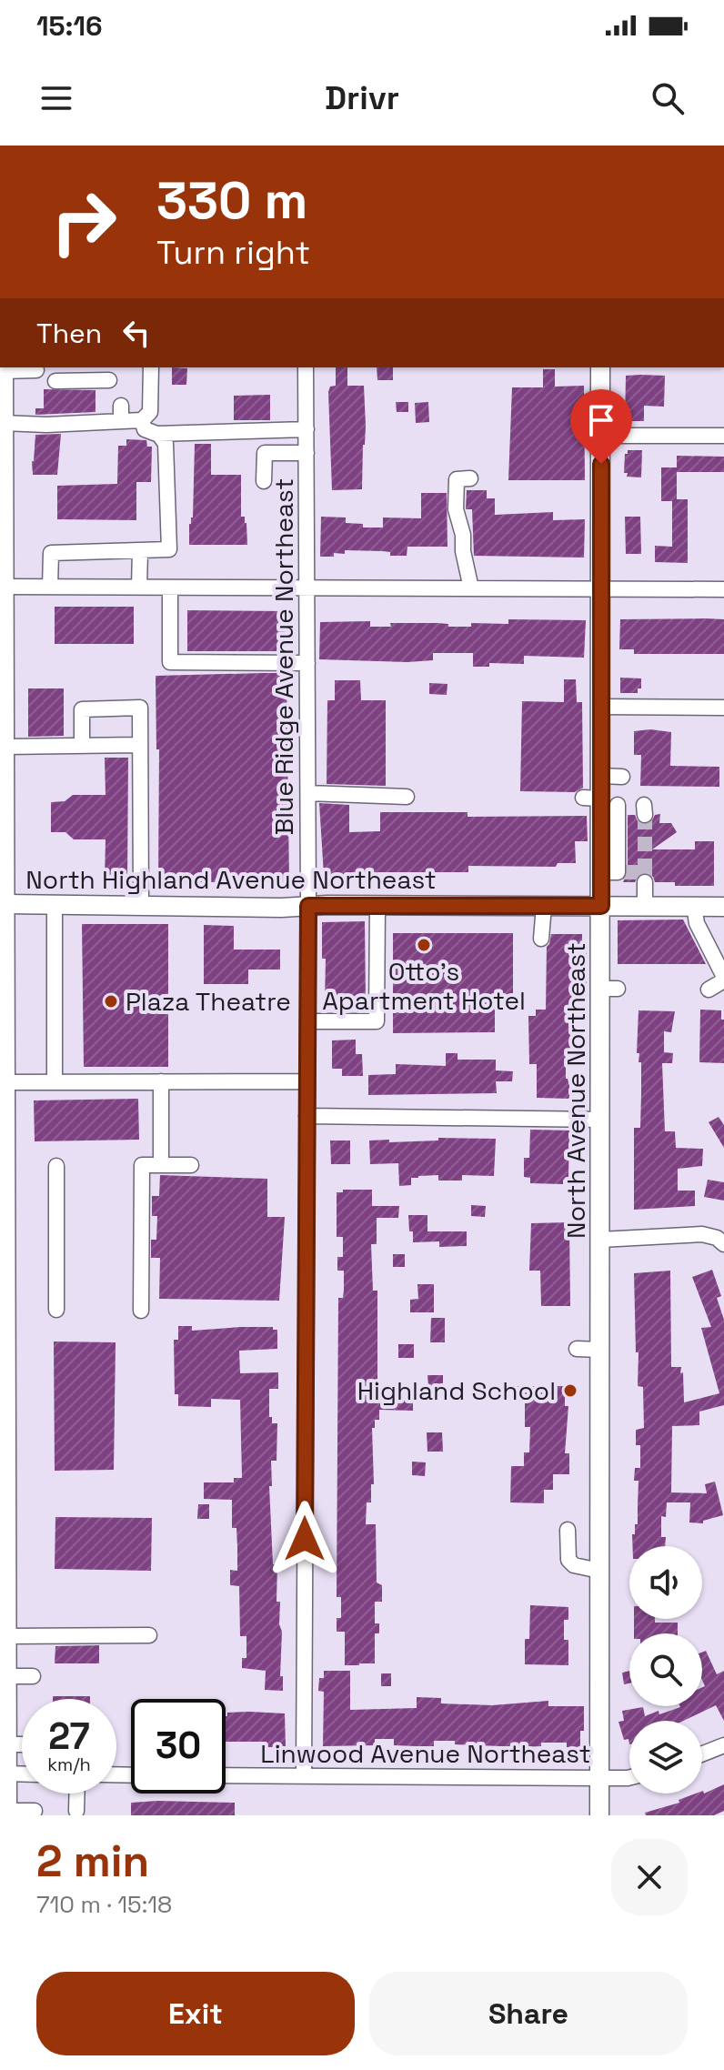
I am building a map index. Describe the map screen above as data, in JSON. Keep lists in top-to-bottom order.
{
  "streets": {
    "main road": ["North Highland Avenue Northeast", "North Avenue Northeast"],
    "street": ["Blue Ridge Avenue Northeast", "Linwood Avenue Northeast"]
  },
  "crossings": [
    ["Blue Ridge Avenue Northeast", "North Highland Avenue Northeast"],
    ["Blue Ridge Avenue Northeast", "Linwood Avenue Northeast"],
    ["North Highland Avenue Northeast", "North Avenue Northeast"],
    ["North Avenue Northeast", "Linwood Avenue Northeast"]
  ],
  "places": ["Otto's Apartment Hotel", "Plaza Theatre", "Highland School"],
  "page": {
    "status": "15:16",
    "header": "Drivr",
    "turn": ["330 m", "Turn right"],
    "then": "Then",
    "speed": "27 km/h",
    "limit": "30",
    "heading": ["2 min", "710 m · 15:18"],
    "buttons": ["Exit", "Share"]
  }
}
